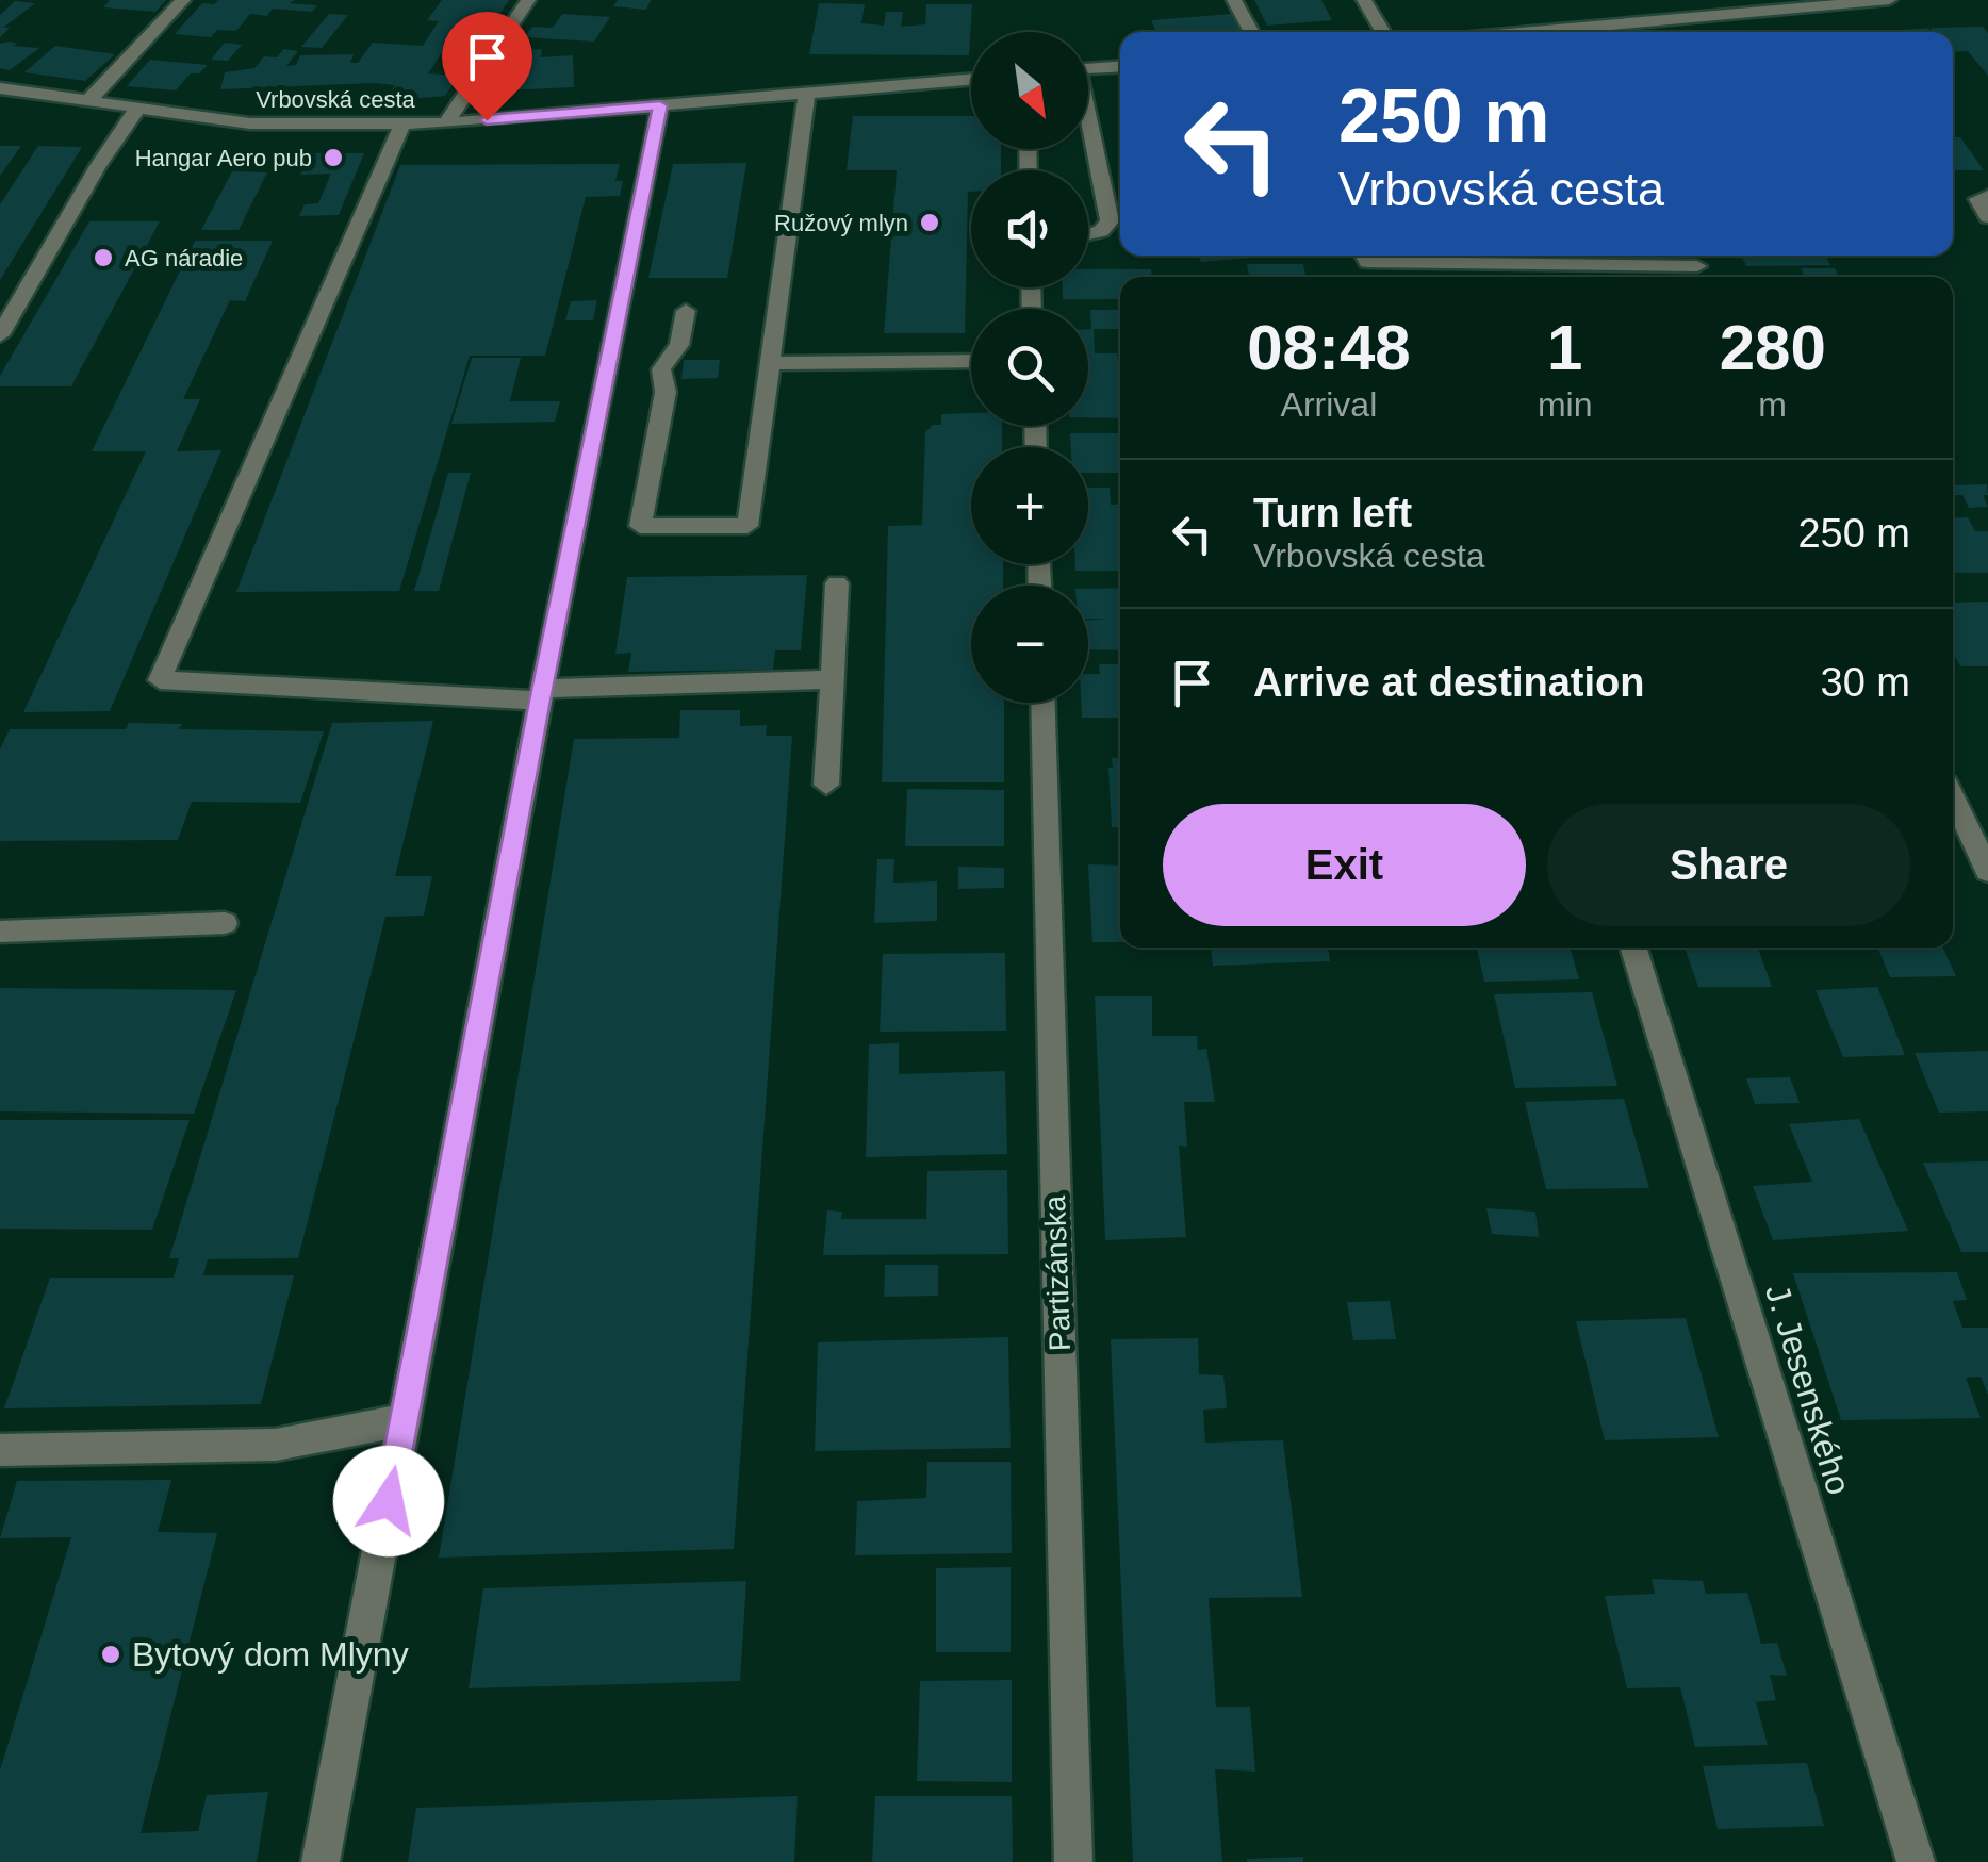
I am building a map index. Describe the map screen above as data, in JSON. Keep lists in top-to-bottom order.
{
  "streets": {
    "street": ["Vrbovská cesta", "Partizánska", "J. Jesenského"]
  },
  "places": [
    "Hangar Aero pub",
    "Ružový mlyn",
    "AG náradie",
    "Bytový dom Mlyny"
  ],
  "north": "bottom right",
  "page": {
    "map_buttons": ["+", "−"],
    "turn": ["250 m", "Vrbovská cesta"],
    "eta": [
      "08:48",
      "Arrival",
      "1",
      "min",
      "280",
      "m"
    ],
    "list": [
      {
        "name": "Turn left",
        "note": "Vrbovská cesta",
        "value": "250 m"
      },
      {
        "name": "Arrive at destination",
        "value": "30 m"
      }
    ],
    "buttons": ["Exit", "Share"]
  }
}
